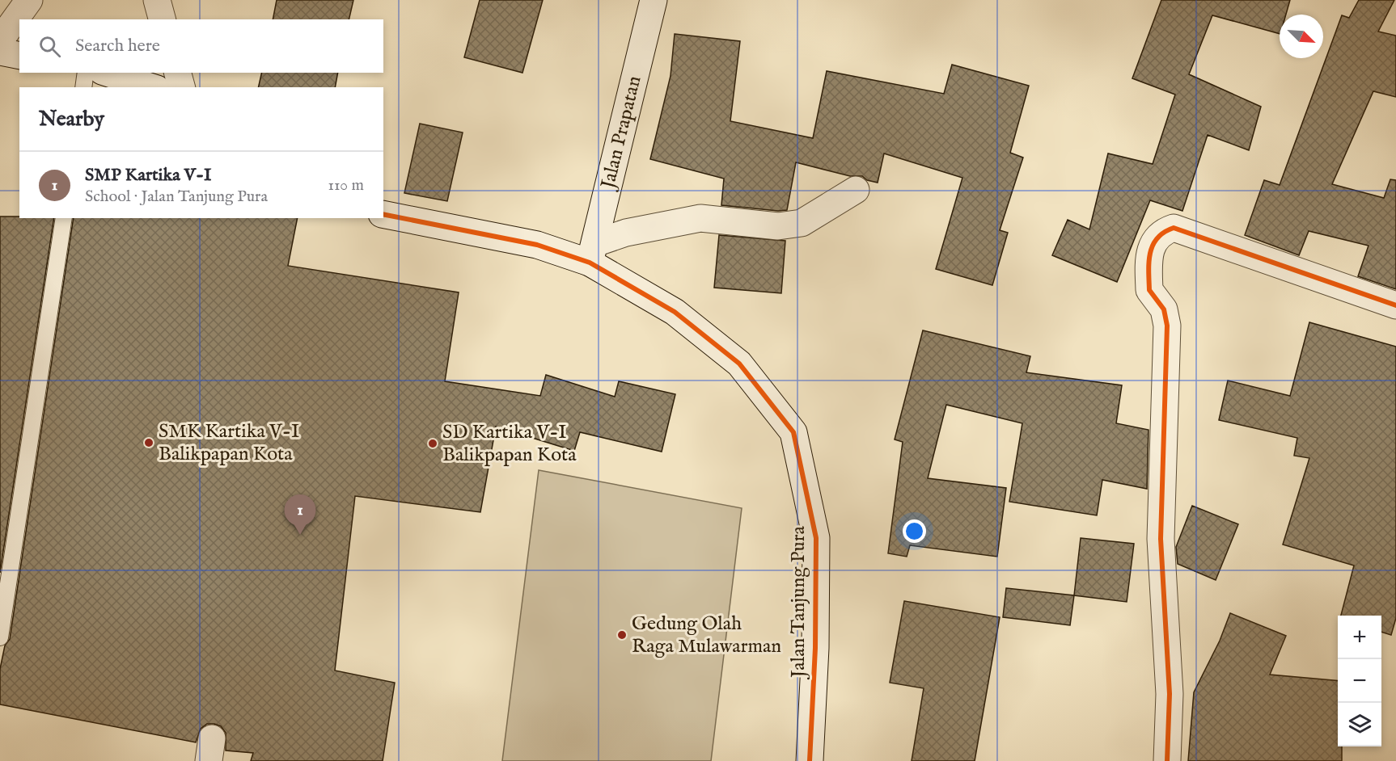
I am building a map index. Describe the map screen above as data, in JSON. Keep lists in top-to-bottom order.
{
  "streets": {
    "street": ["Jalan Prapatan", "Jalan Tanjung Pura"]
  },
  "crossings": [
    ["Jalan Prapatan", "Jalan Tanjung Pura"]
  ],
  "places": ["SMK Kartika V-I Balikpapan Kota", "SD Kartika V-I Balikpapan Kota", "Gedung Olah Raga Mulawarman"],
  "north": "bottom right",
  "page": {
    "search": "Search here",
    "heading": "Nearby",
    "list": [
      {
        "mark": "1",
        "name": "SMP Kartika V-I",
        "note": "School · Jalan Tanjung Pura",
        "value": "110 m"
      }
    ],
    "pins": "1",
    "map_buttons": ["+", "−"]
  }
}
